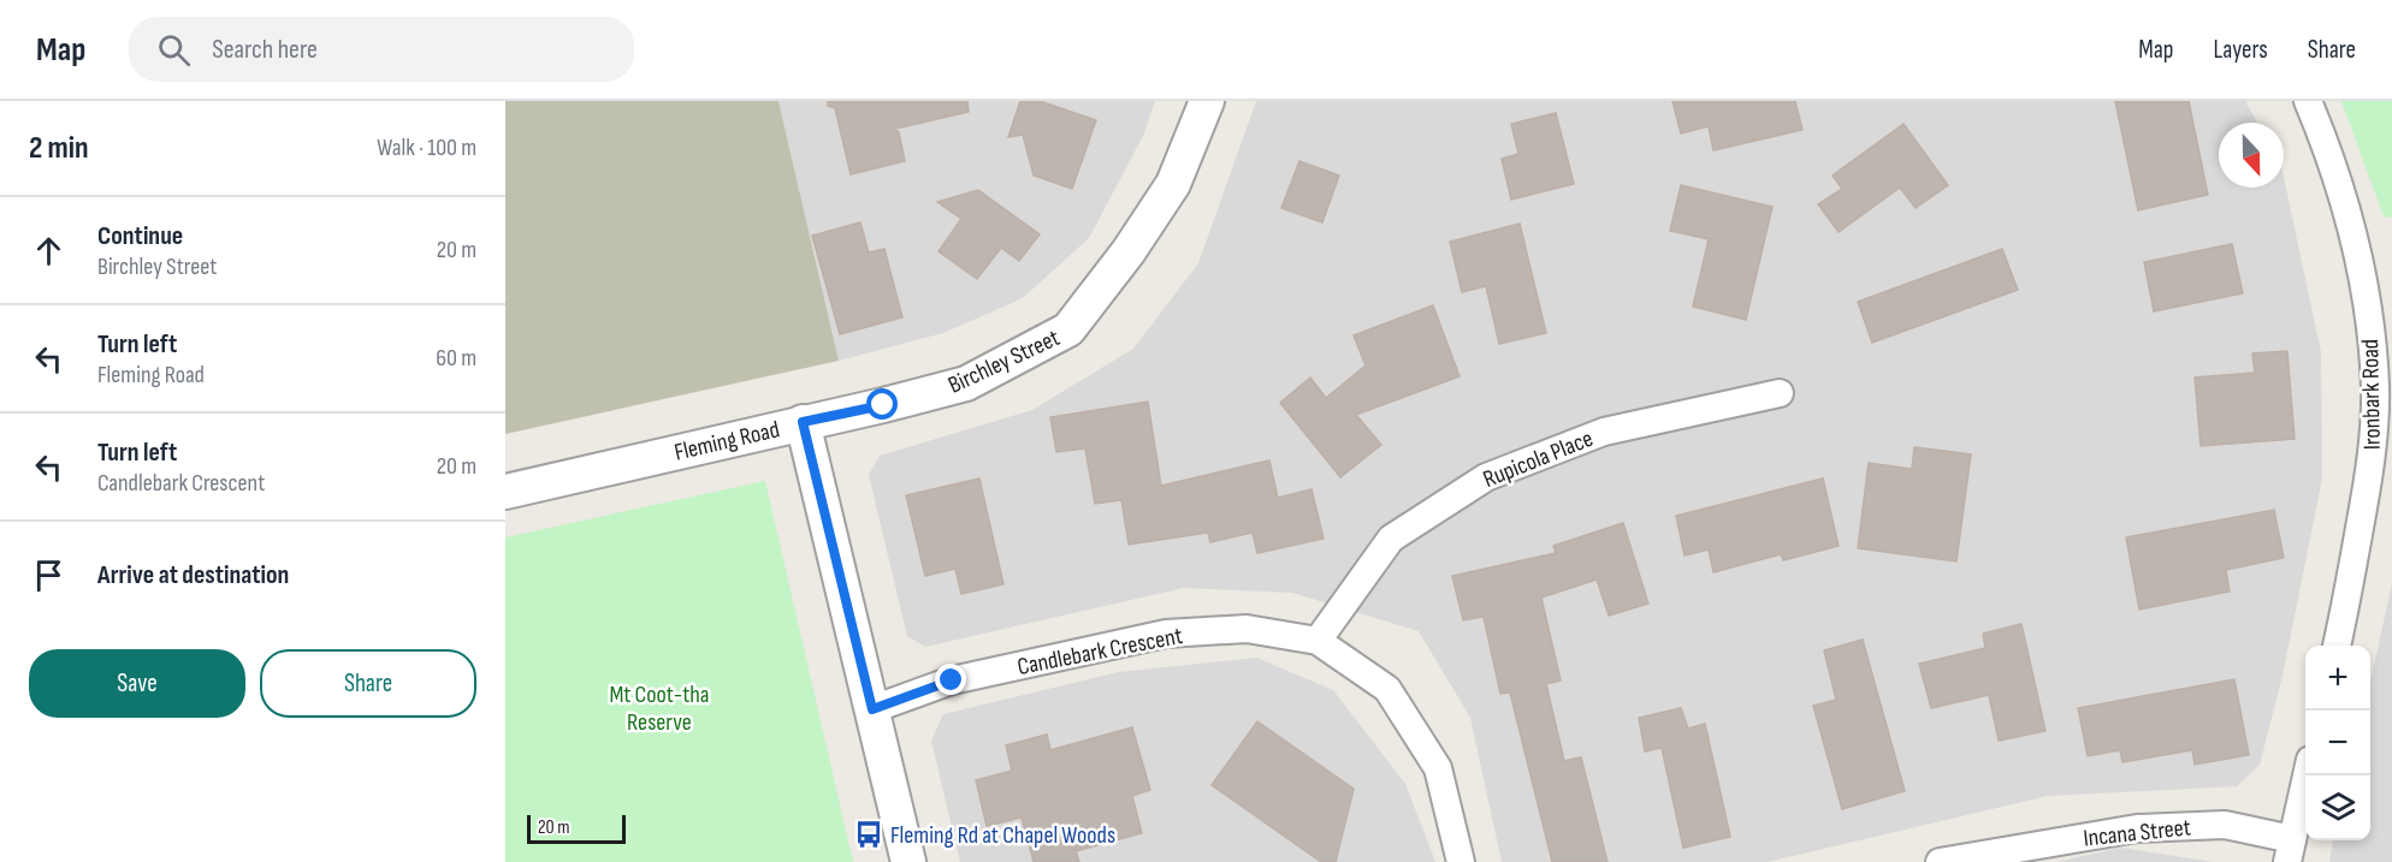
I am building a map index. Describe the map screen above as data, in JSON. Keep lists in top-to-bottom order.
{
  "streets": {
    "street": [
      "Birchley Street",
      "Ironbark Road",
      "Fleming Road",
      "Rupicola Place",
      "Candlebark Crescent",
      "Incana Street"
    ]
  },
  "crossings": [
    ["Birchley Street", "Fleming Road"],
    ["Fleming Road", "Candlebark Crescent"],
    ["Rupicola Place", "Candlebark Crescent"]
  ],
  "parks": ["Mt Coot-tha Reserve"],
  "places": {
    "bus stop": ["Fleming Rd at Chapel Woods"]
  },
  "scale_bar": "20 m",
  "north": "bottom",
  "page": {
    "header": "Map",
    "search": "Search here",
    "nav": ["Map", "Layers", "Share"],
    "heading": ["2 min", "Walk · 100 m"],
    "list": [
      ["Continue", "Birchley Street", "20 m"],
      ["Turn left", "Fleming Road", "60 m"],
      ["Turn left", "Candlebark Crescent", "20 m"],
      "Arrive at destination"
    ],
    "buttons": ["Save", "Share"],
    "map_buttons": ["+", "−"],
    "scale": "20 m"
  }
}
